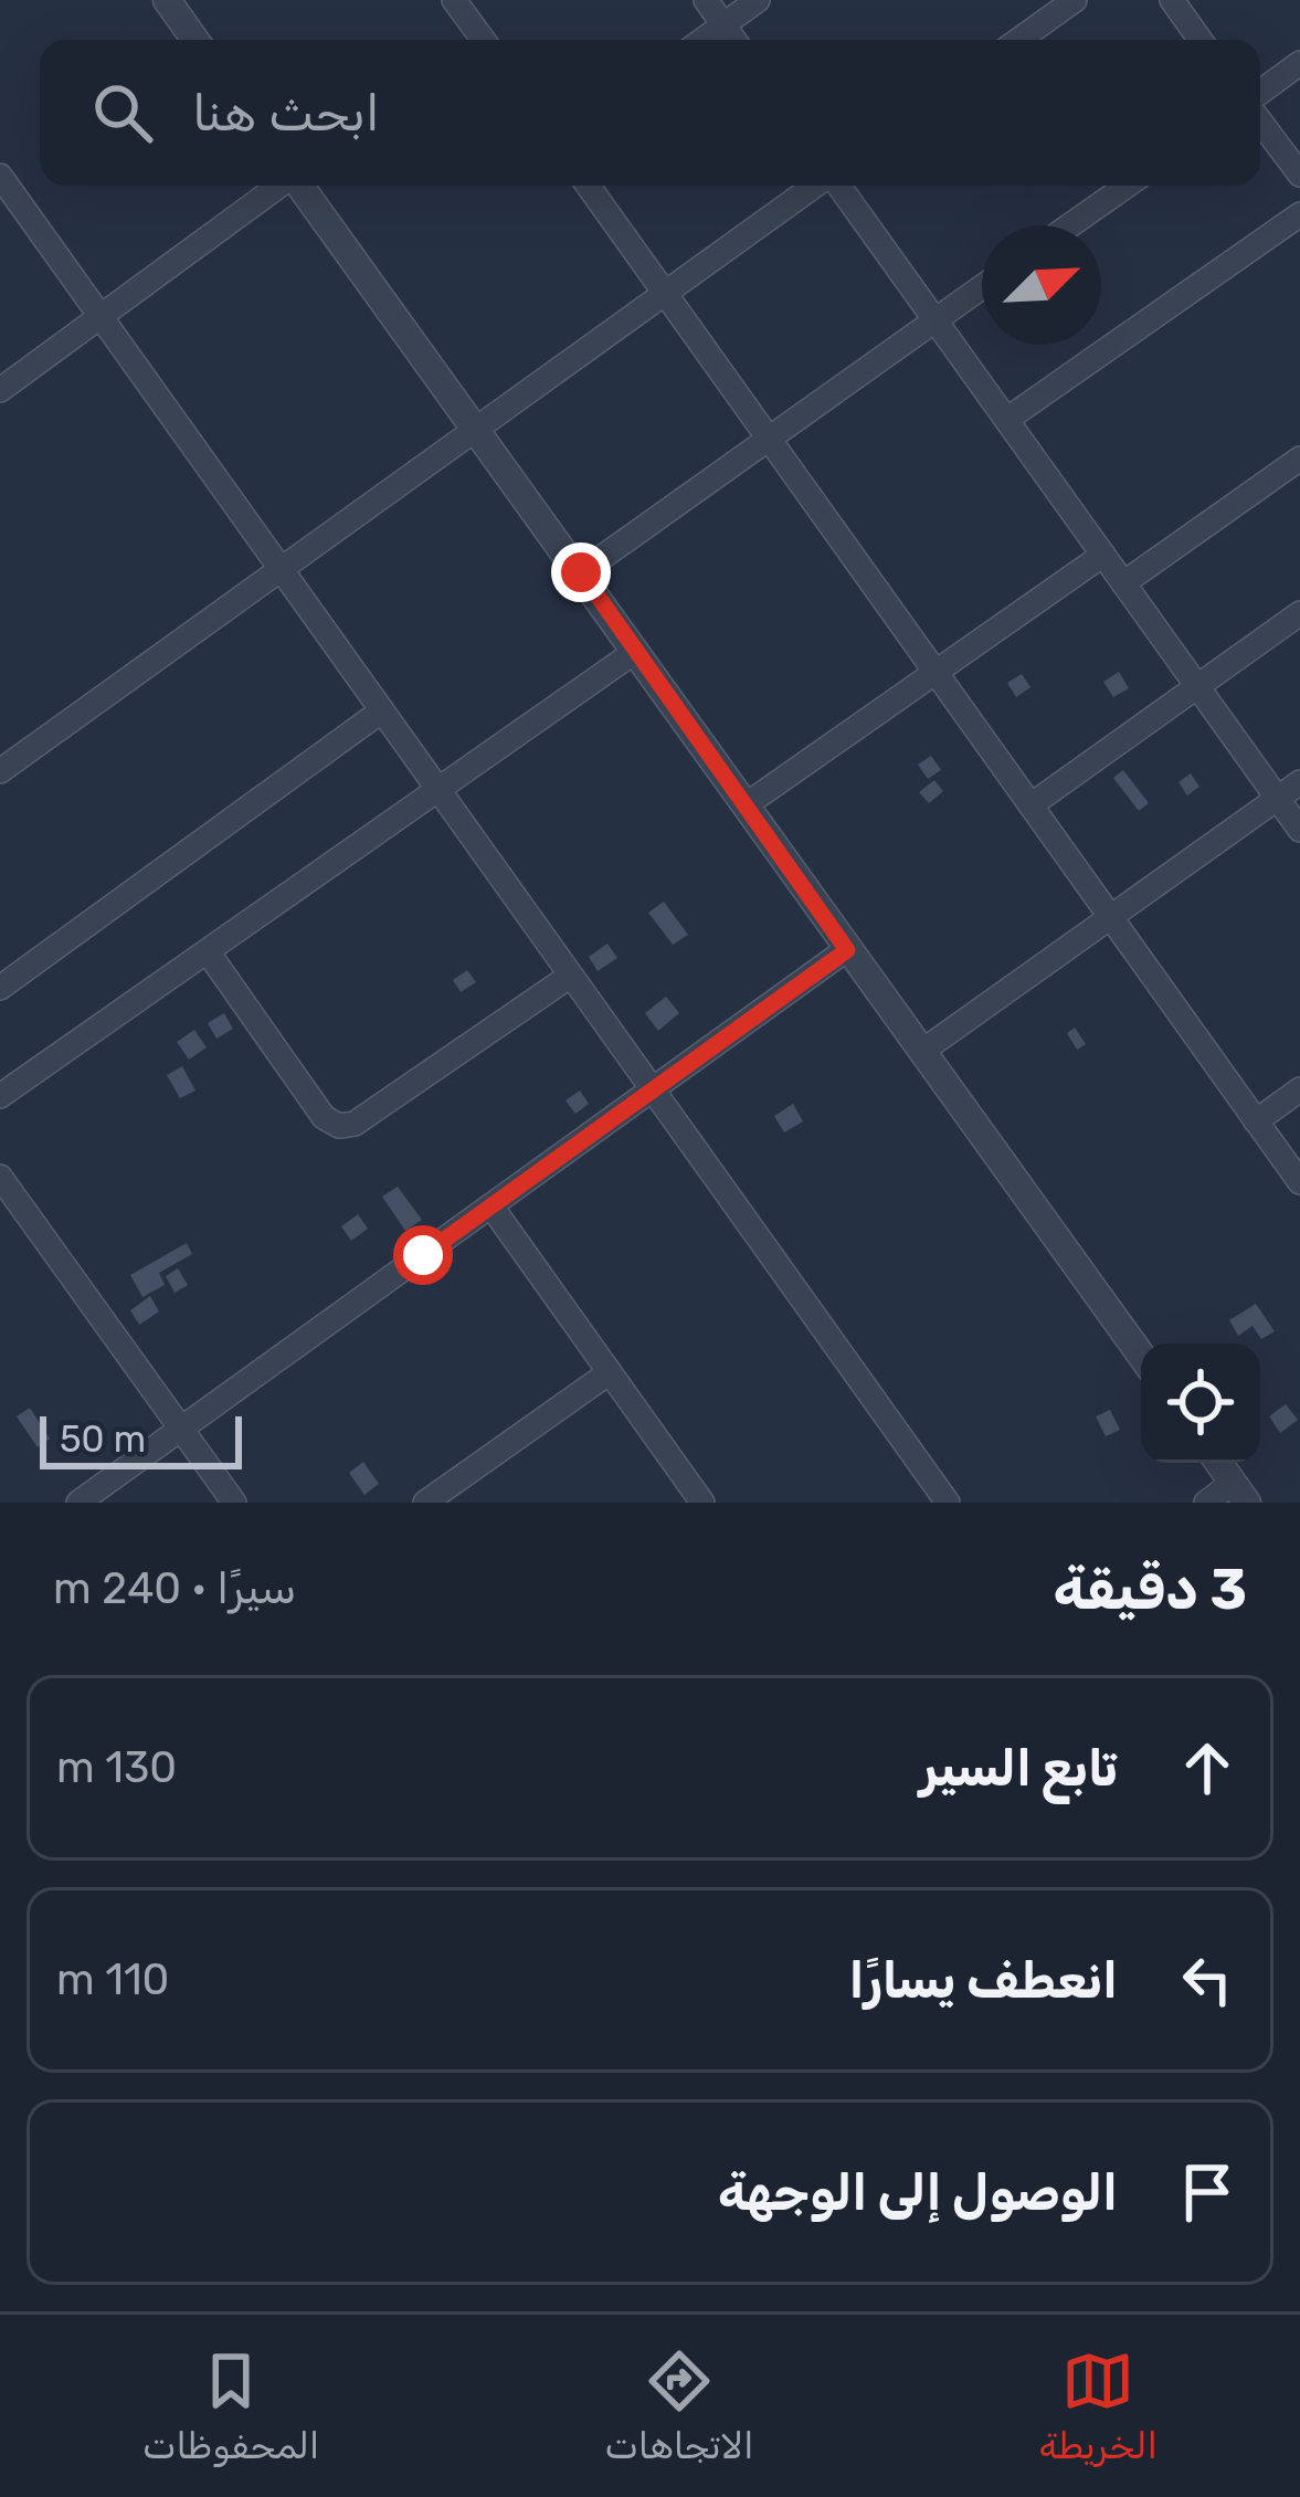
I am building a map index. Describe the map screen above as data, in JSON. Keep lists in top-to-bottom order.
{
  "scale_bar": "50 m",
  "north": "top right",
  "page": {
    "search": "ابحث هنا",
    "scale": "50 m",
    "heading": ["3 دقيقة", "سيرًا · 240 m"],
    "list": [
      ["تابع السير", "130 m"],
      ["انعطف يسارًا", "110 m"],
      "الوصول إلى الوجهة"
    ],
    "nav": ["الخريطة", "الاتجاهات", "المحفوظات"]
  }
}
